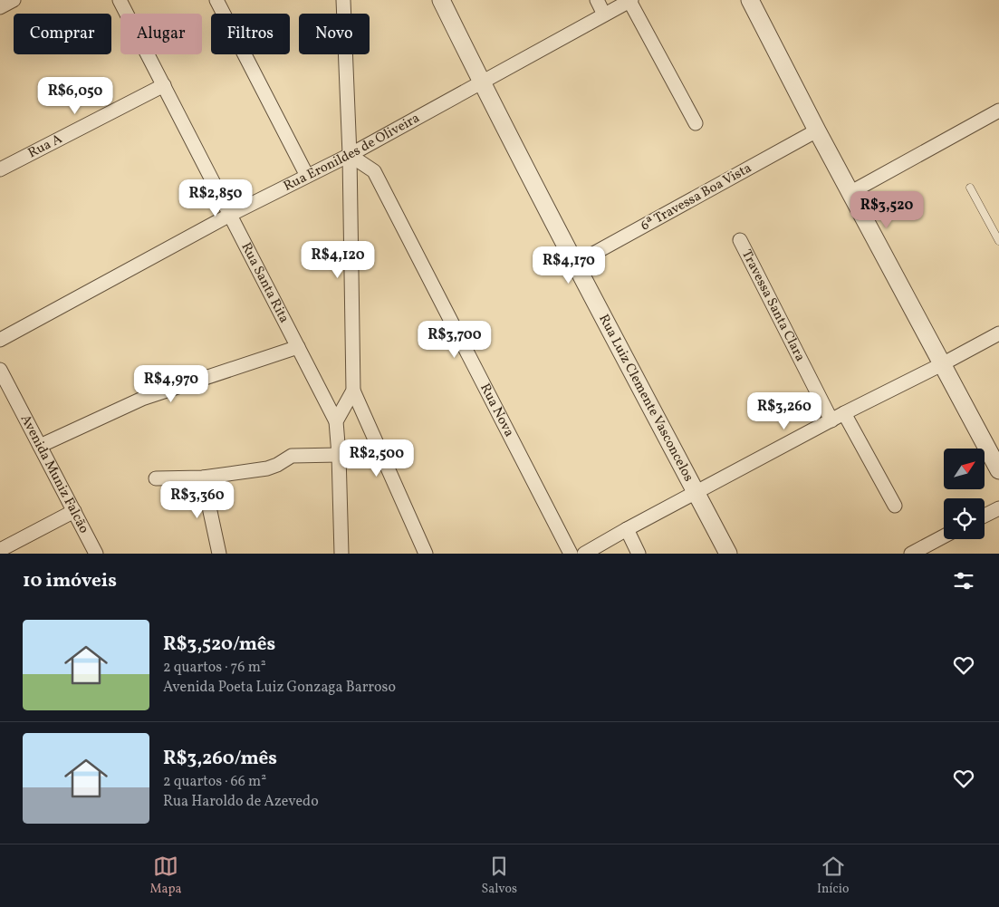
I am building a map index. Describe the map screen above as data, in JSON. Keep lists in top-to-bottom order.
{
  "streets": {
    "street": [
      "Rua A",
      "Rua Eronildes de Oliveira",
      "6ª Travessa Boa Vista",
      "Rua Santa Rita",
      "Travessa Santa Clara",
      "Rua Luiz Clemente Vasconcelos",
      "Rua Nova",
      "Avenida Muniz Falcão"
    ]
  },
  "crossings": [
    ["Rua A", "Rua Santa Rita"],
    ["Rua Eronildes de Oliveira", "Rua Santa Rita"],
    ["Rua Eronildes de Oliveira", "Rua Luiz Clemente Vasconcelos"],
    ["Rua Eronildes de Oliveira", "Rua Nova"],
    ["6ª Travessa Boa Vista", "Rua Luiz Clemente Vasconcelos"]
  ],
  "north": "top right",
  "page": {
    "chip": [
      "Comprar",
      "Alugar",
      "Filtros",
      "Novo"
    ],
    "price": [
      "R$6,050",
      "R$2,850",
      "R$3,520",
      "R$4,120",
      "R$4,170",
      "R$3,700",
      "R$4,970",
      "R$3,260",
      "R$2,500",
      "R$3,360"
    ],
    "heading": "10 imóveis",
    "list": [
      {
        "name": "R$3,520/mês",
        "note": "2 quartos · 76 m² · Avenida Poeta Luiz Gonzaga Barroso"
      },
      {
        "name": "R$3,260/mês",
        "note": "2 quartos · 66 m² · Rua Haroldo de Azevedo"
      }
    ],
    "tabs": ["Mapa", "Salvos", "Início"]
  }
}
